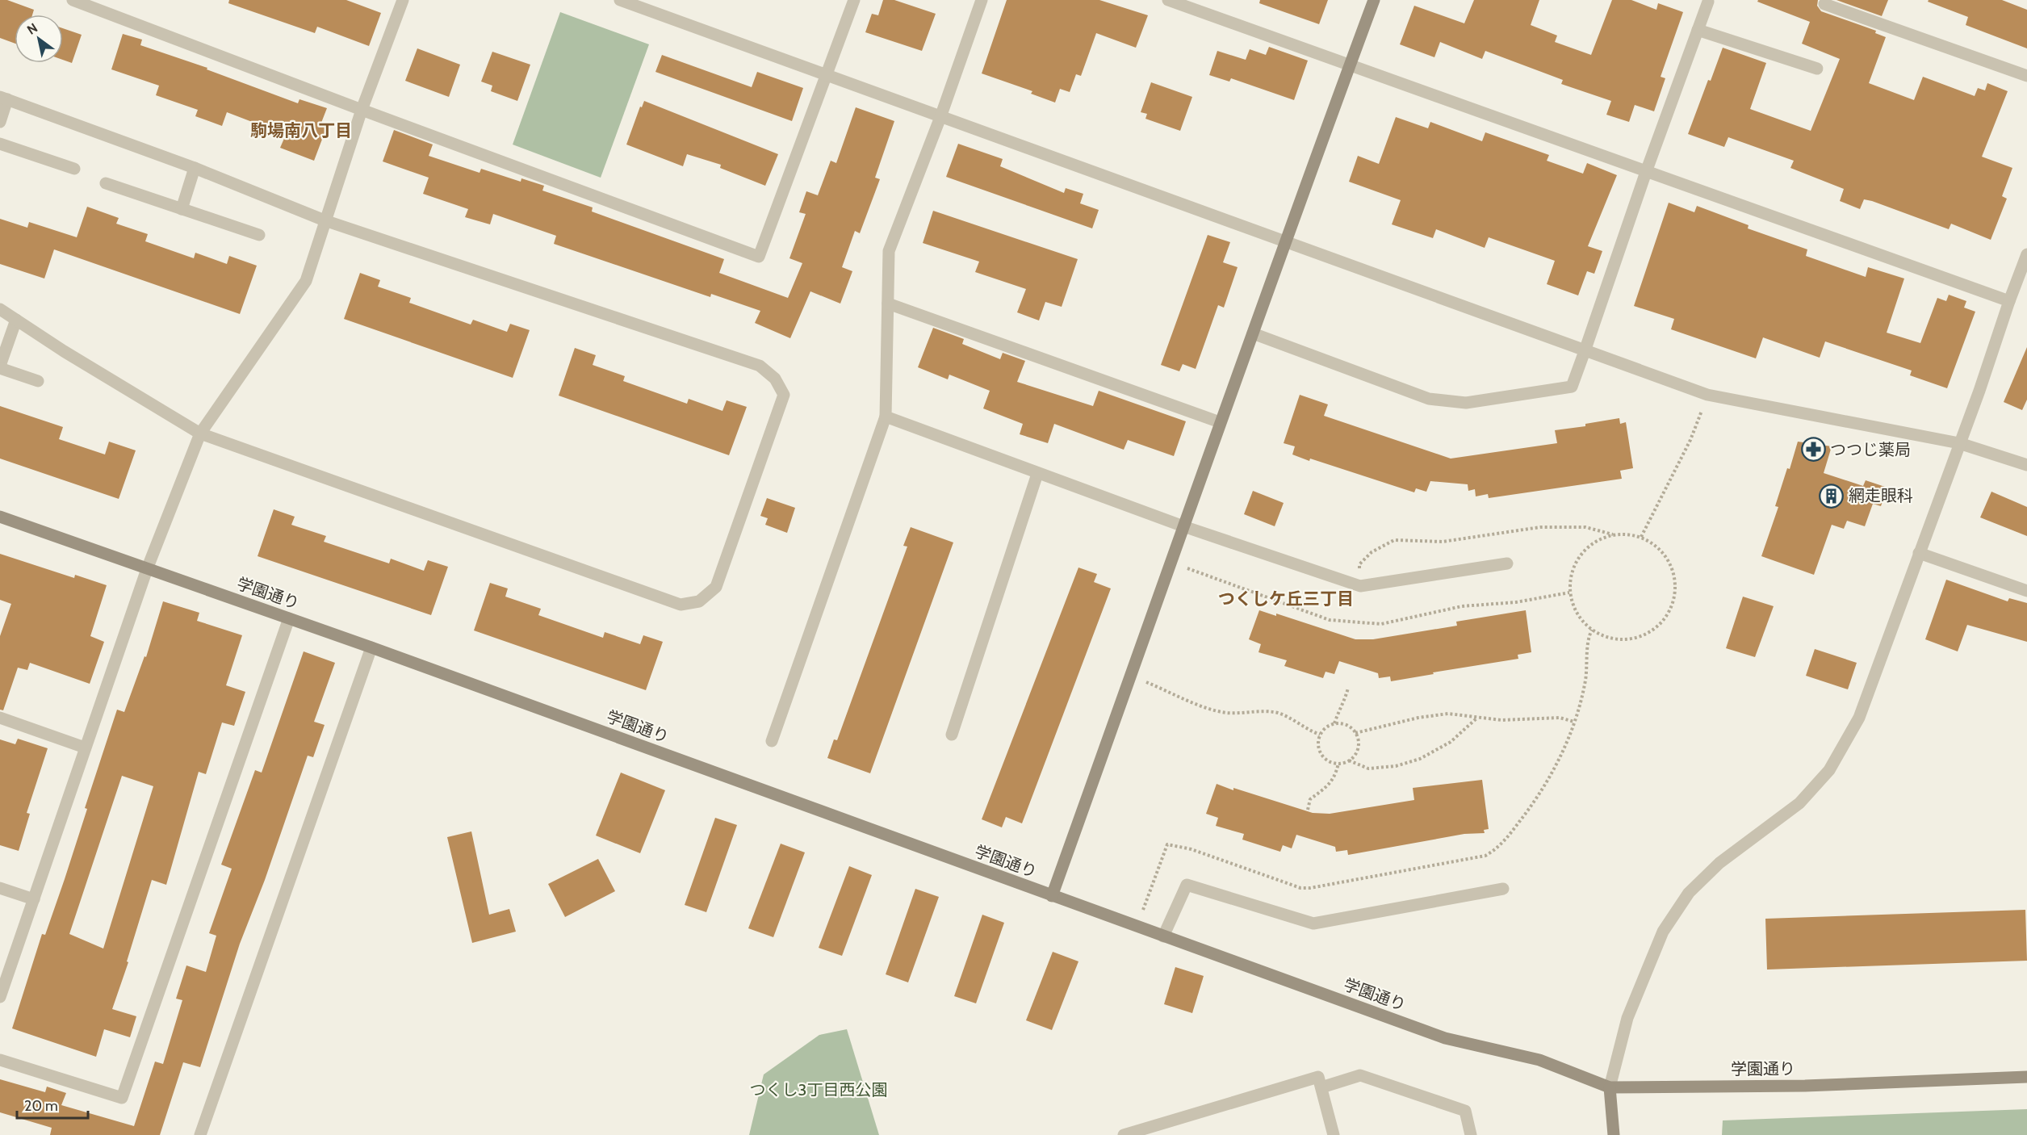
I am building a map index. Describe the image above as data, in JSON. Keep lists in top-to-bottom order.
{
  "streets": {
    "street": ["学園通り"]
  },
  "districts": ["駒場南八丁目", "つくしケ丘三丁目"],
  "parks": ["つくし3丁目西公園"],
  "places": {
    "pharmacy": ["つつじ薬局"],
    "building": ["網走眼科"]
  },
  "scale_bar": "20 m",
  "north": "top left"
}
